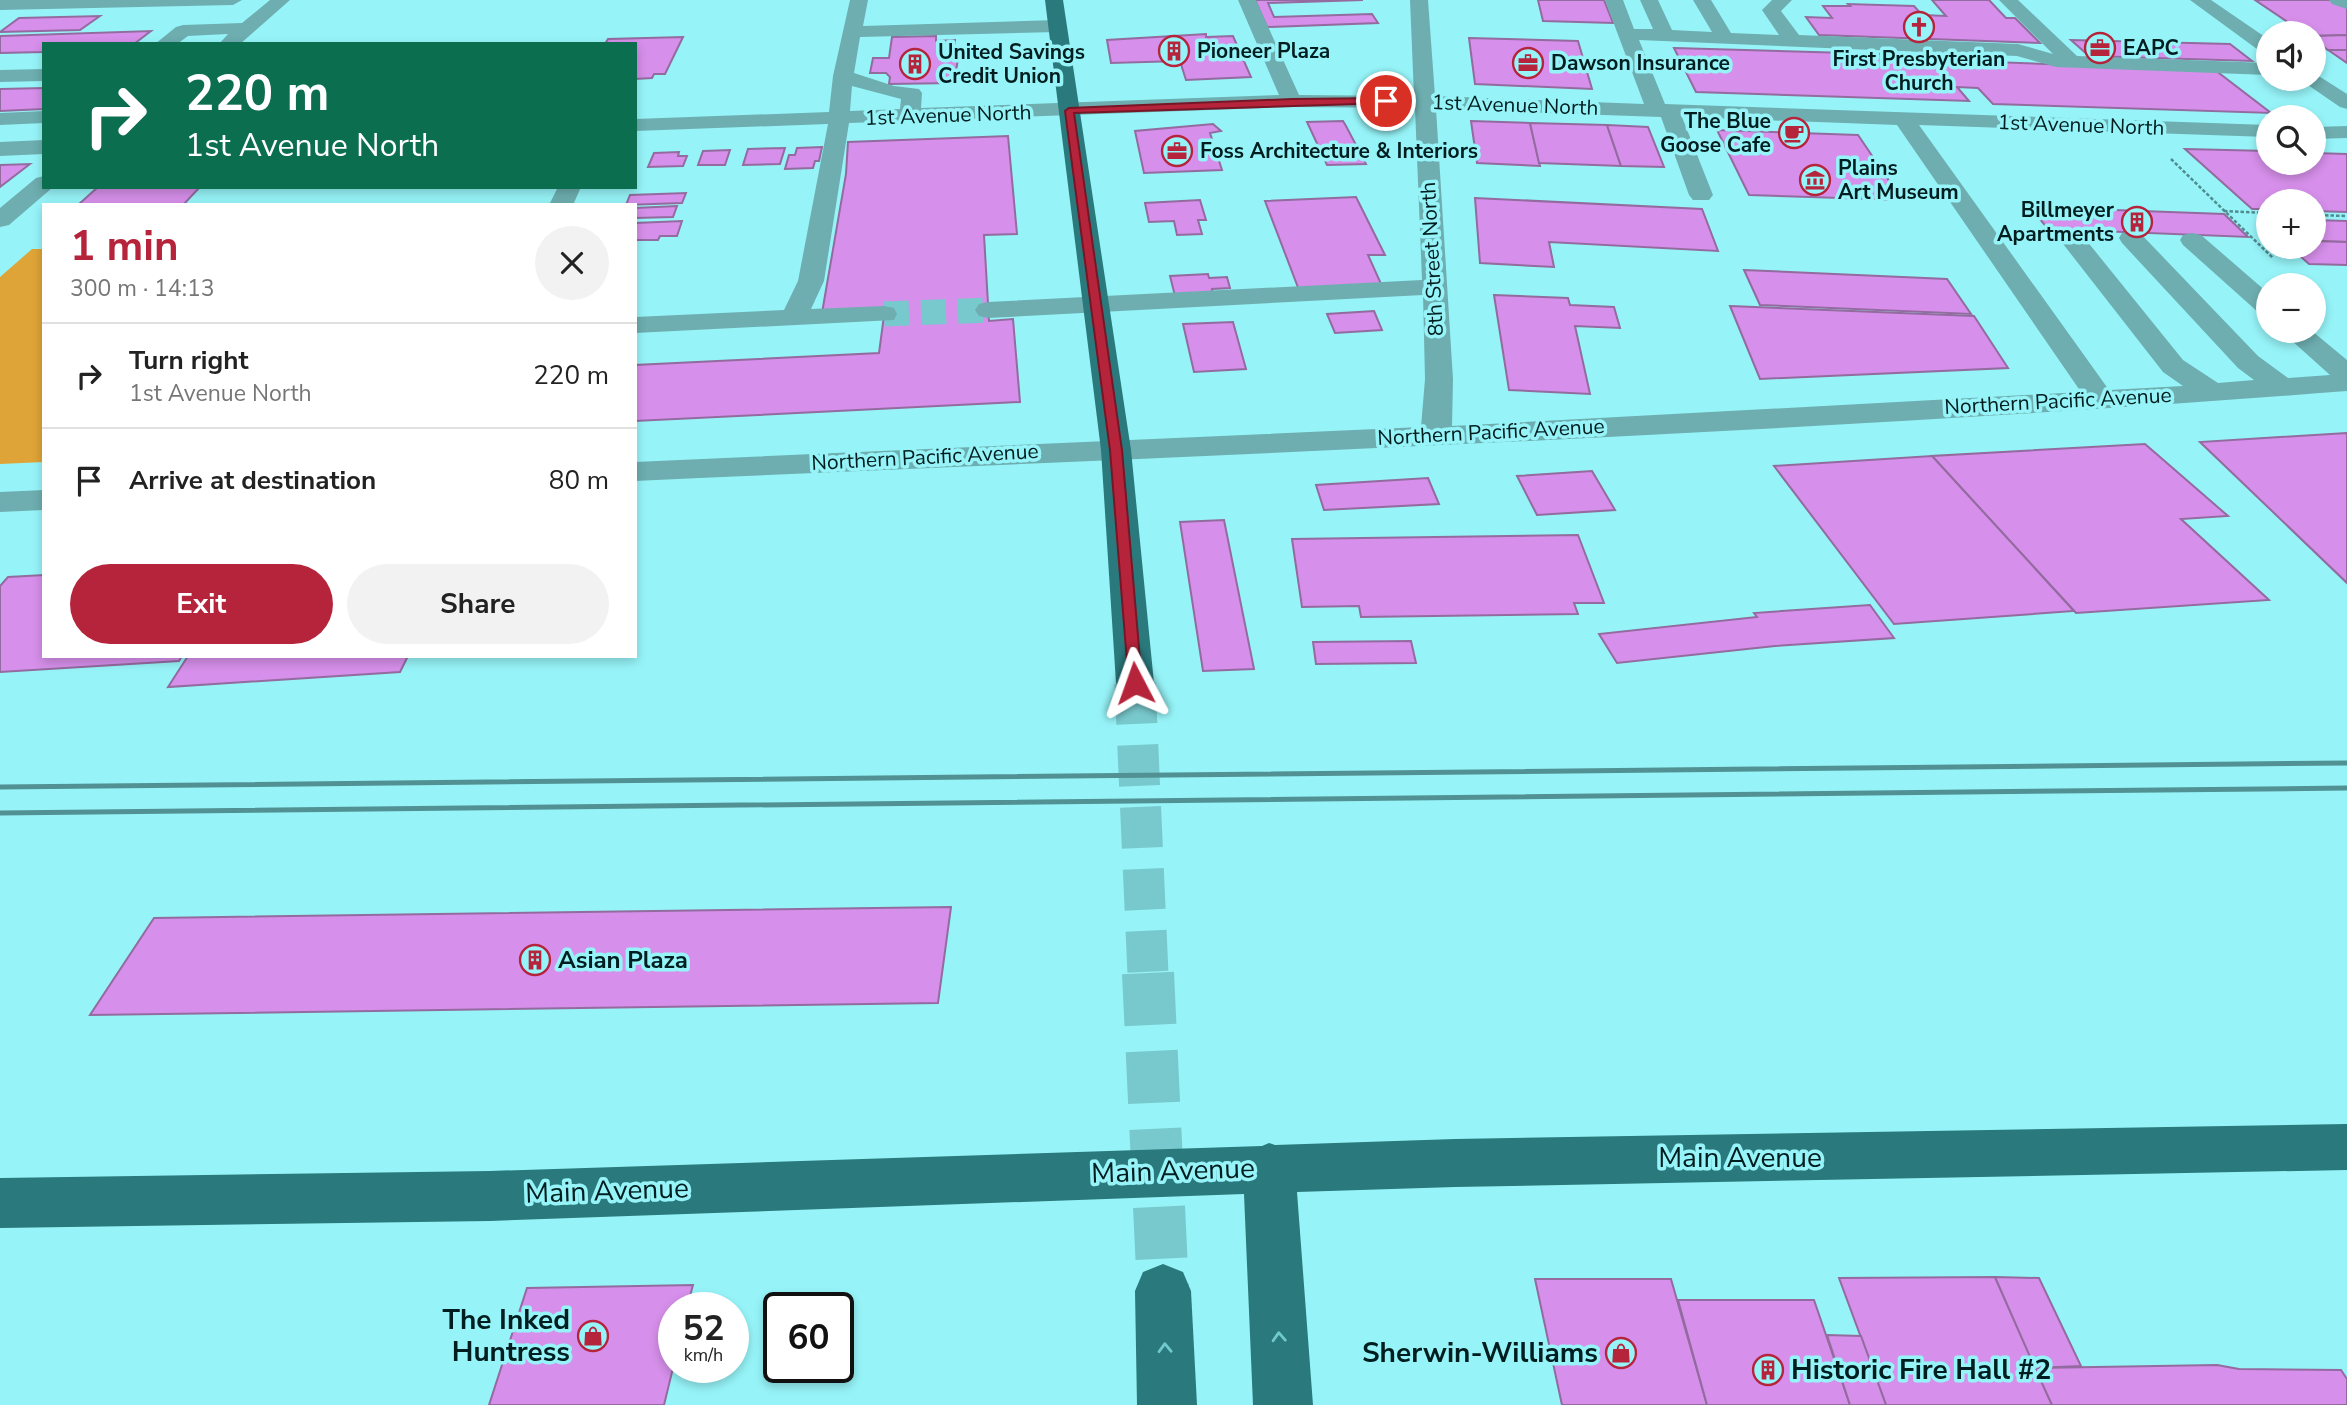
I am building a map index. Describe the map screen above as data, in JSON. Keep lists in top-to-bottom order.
{
  "streets": {
    "main road": ["Main Avenue"],
    "street": ["1st Avenue North", "8th Street North", "Northern Pacific Avenue"]
  },
  "crossings": [
    ["1st Avenue North", "8th Street North"],
    ["8th Street North", "Northern Pacific Avenue"]
  ],
  "places": {
    "church": ["First Presbyterian Church"],
    "office": ["EAPC", "Dawson Insurance", "Foss Architecture & Interiors"],
    "building": [
      "Pioneer Plaza",
      "United Savings Credit Union",
      "Billmeyer Apartments",
      "Asian Plaza",
      "Historic Fire Hall #2"
    ],
    "cafe": ["The Blue Goose Cafe"],
    "museum": ["Plains Art Museum"],
    "shop": ["The Inked Huntress", "Sherwin-Williams"]
  },
  "page": {
    "map_buttons": ["+", "−"],
    "turn": ["220 m", "1st Avenue North"],
    "heading": ["1 min", "300 m · 14:13"],
    "list": [
      {
        "name": "Turn right",
        "note": "1st Avenue North",
        "value": "220 m"
      },
      {
        "name": "Arrive at destination",
        "value": "80 m"
      }
    ],
    "buttons": ["Exit", "Share"],
    "speed": "52 km/h",
    "limit": "60"
  }
}
